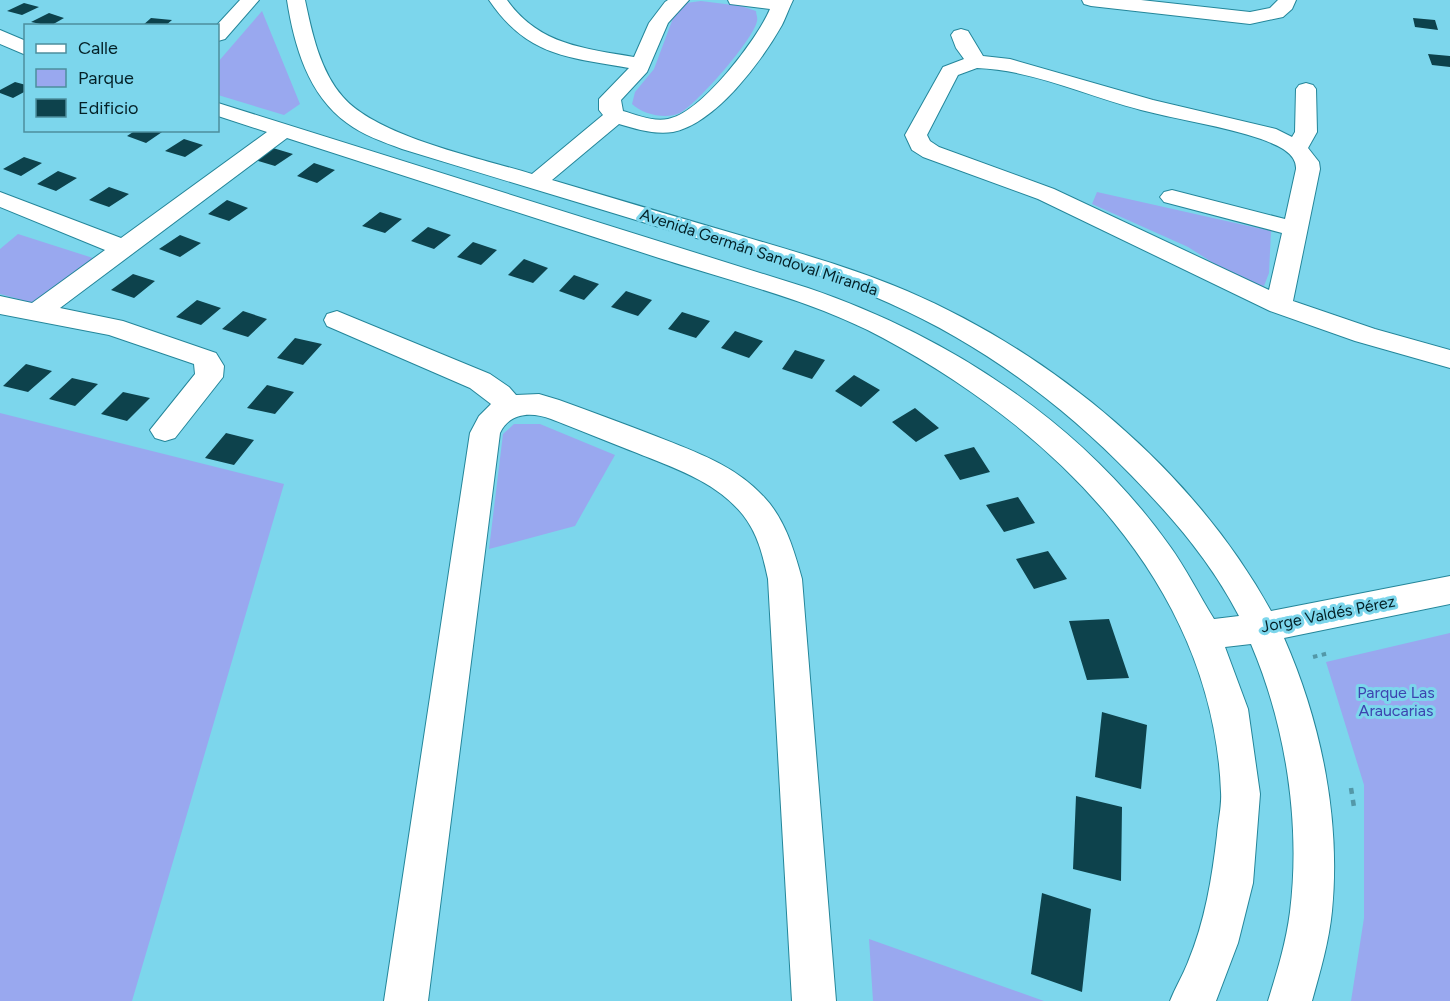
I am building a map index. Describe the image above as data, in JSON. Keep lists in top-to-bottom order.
{
  "streets": {
    "street": ["Avenida Germán Sandoval Miranda", "Jorge Valdés Pérez"]
  },
  "crossings": [
    ["Avenida Germán Sandoval Miranda", "Jorge Valdés Pérez"]
  ],
  "parks": ["Parque Las Araucarias"],
  "legend": ["Calle", "Parque", "Edificio"]
}
